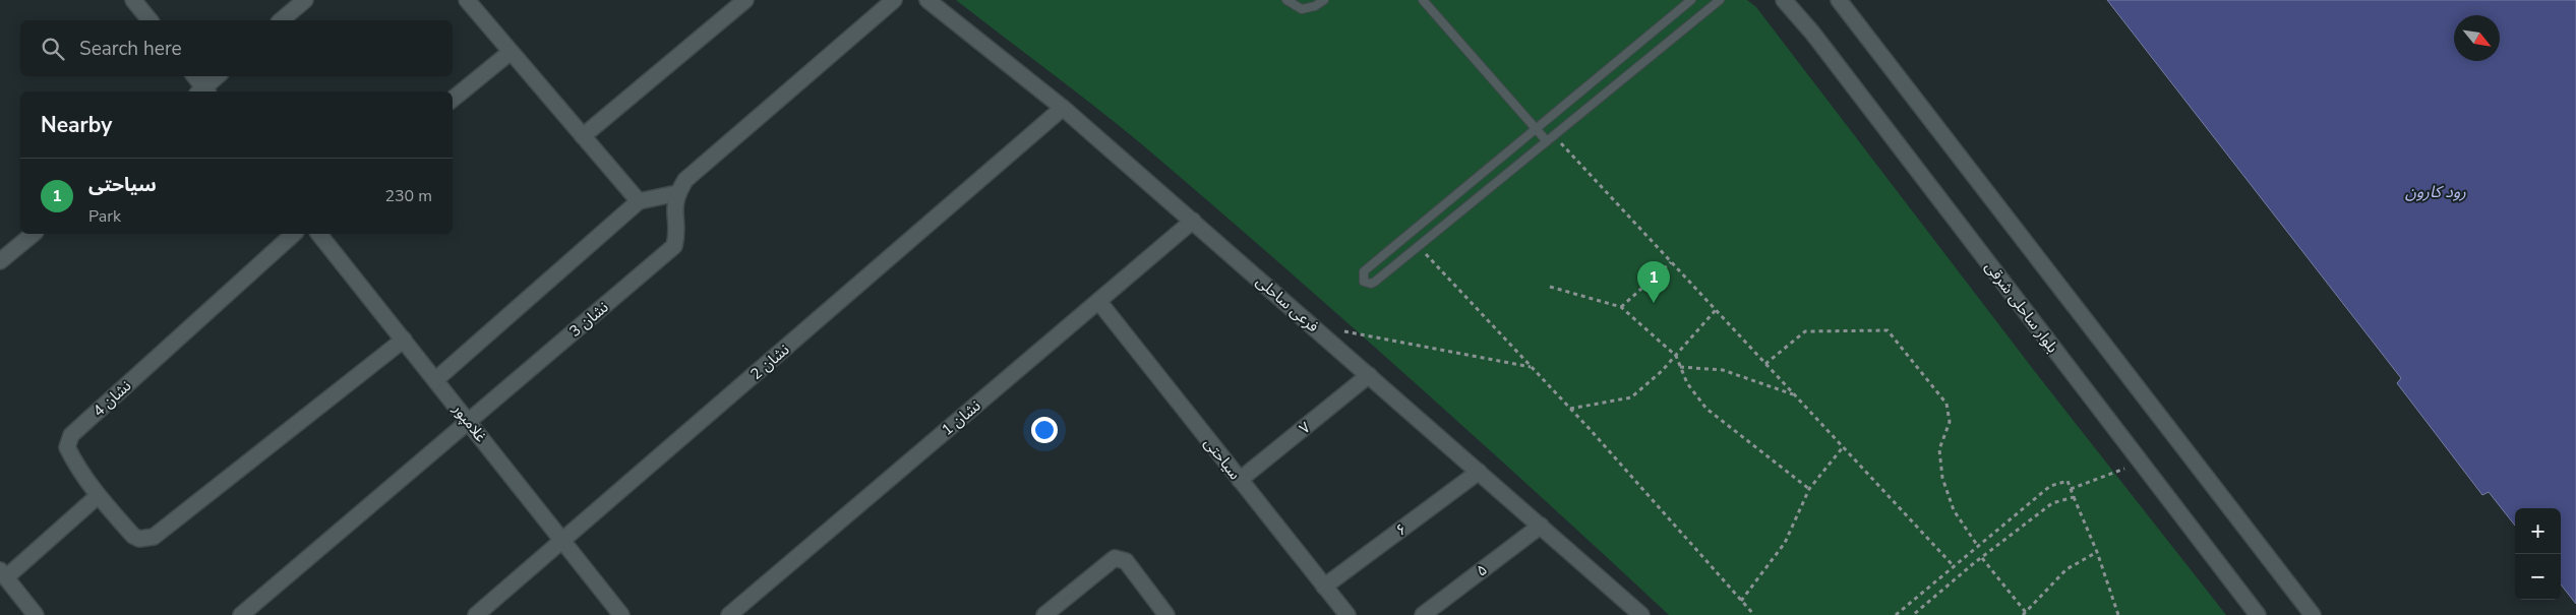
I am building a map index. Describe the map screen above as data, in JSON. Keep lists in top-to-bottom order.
{
  "streets": {
    "street": [
      "فرعی ساحلی",
      "بلوار ساحلی شرقی",
      "نشان 3",
      "نشان 2",
      "نشان 4",
      "نشان 1",
      "غلامپور",
      "۷",
      "سیاحتی",
      "۶",
      "۵"
    ]
  },
  "crossings": [
    ["فرعی ساحلی", "نشان 2"],
    ["فرعی ساحلی", "نشان 1"],
    ["فرعی ساحلی", "۷"],
    ["فرعی ساحلی", "۶"],
    ["فرعی ساحلی", "۵"],
    ["نشان 3", "غلامپور"],
    ["نشان 2", "غلامپور"],
    ["نشان 1", "سیاحتی"],
    ["۷", "سیاحتی"],
    ["سیاحتی", "۶"]
  ],
  "water": ["رود کارون"],
  "north": "bottom right",
  "page": {
    "search": "Search here",
    "heading": "Nearby",
    "list": [
      {
        "mark": "1",
        "name": "سیاحتی",
        "note": "Park",
        "value": "230 m"
      }
    ],
    "pins": "1",
    "map_buttons": ["+", "−"]
  }
}
